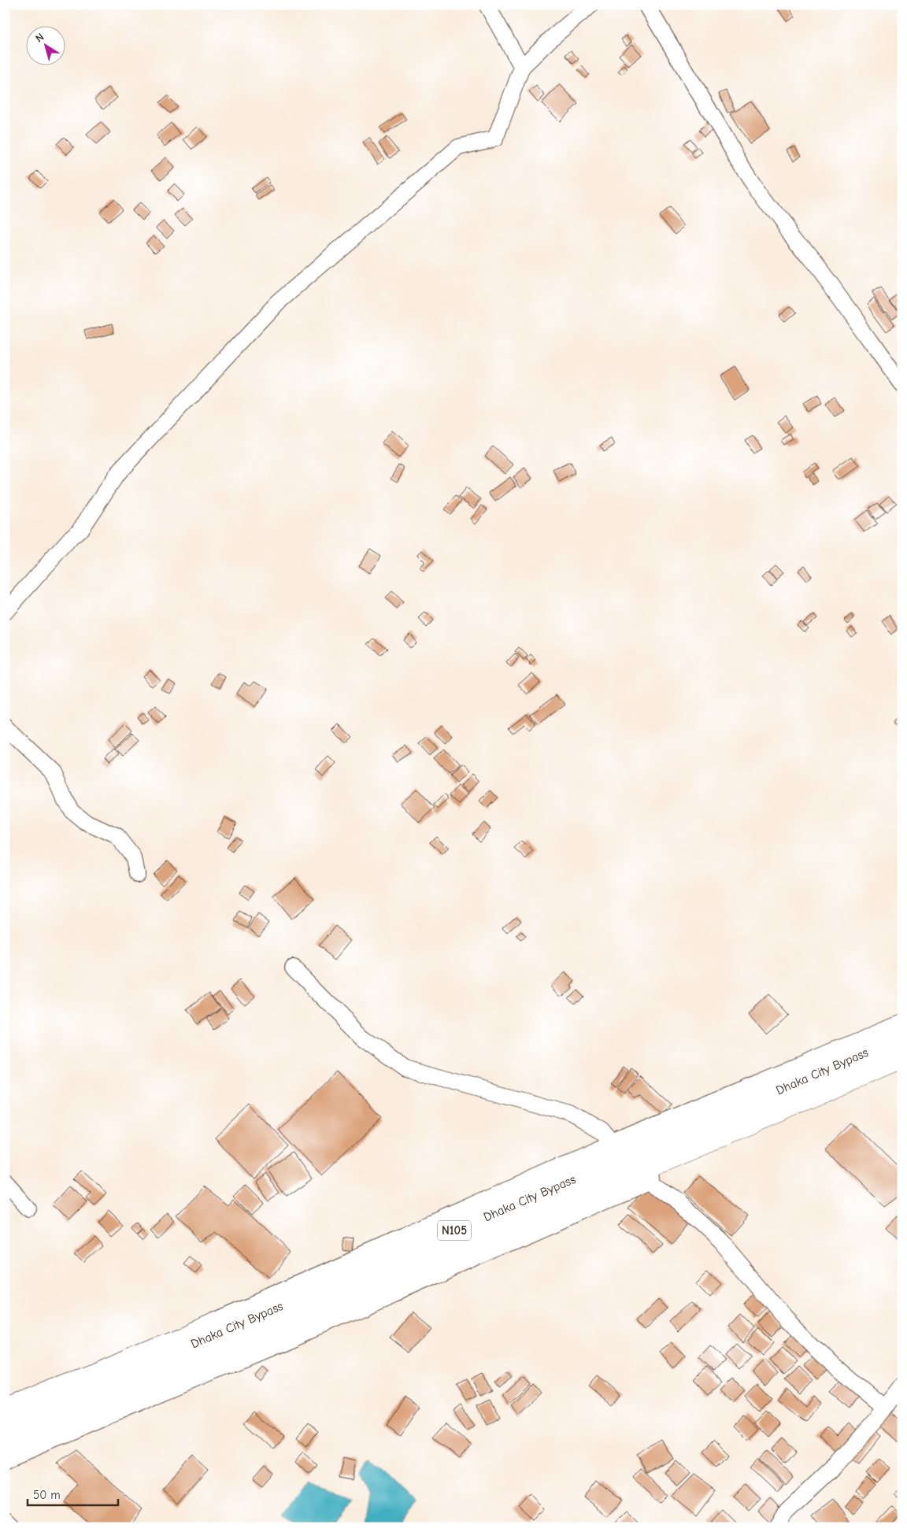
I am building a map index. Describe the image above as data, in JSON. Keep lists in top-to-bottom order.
{
  "streets": {
    "highway": ["Dhaka City Bypass", "N105"]
  },
  "scale_bar": "50 m",
  "north": "top left"
}
